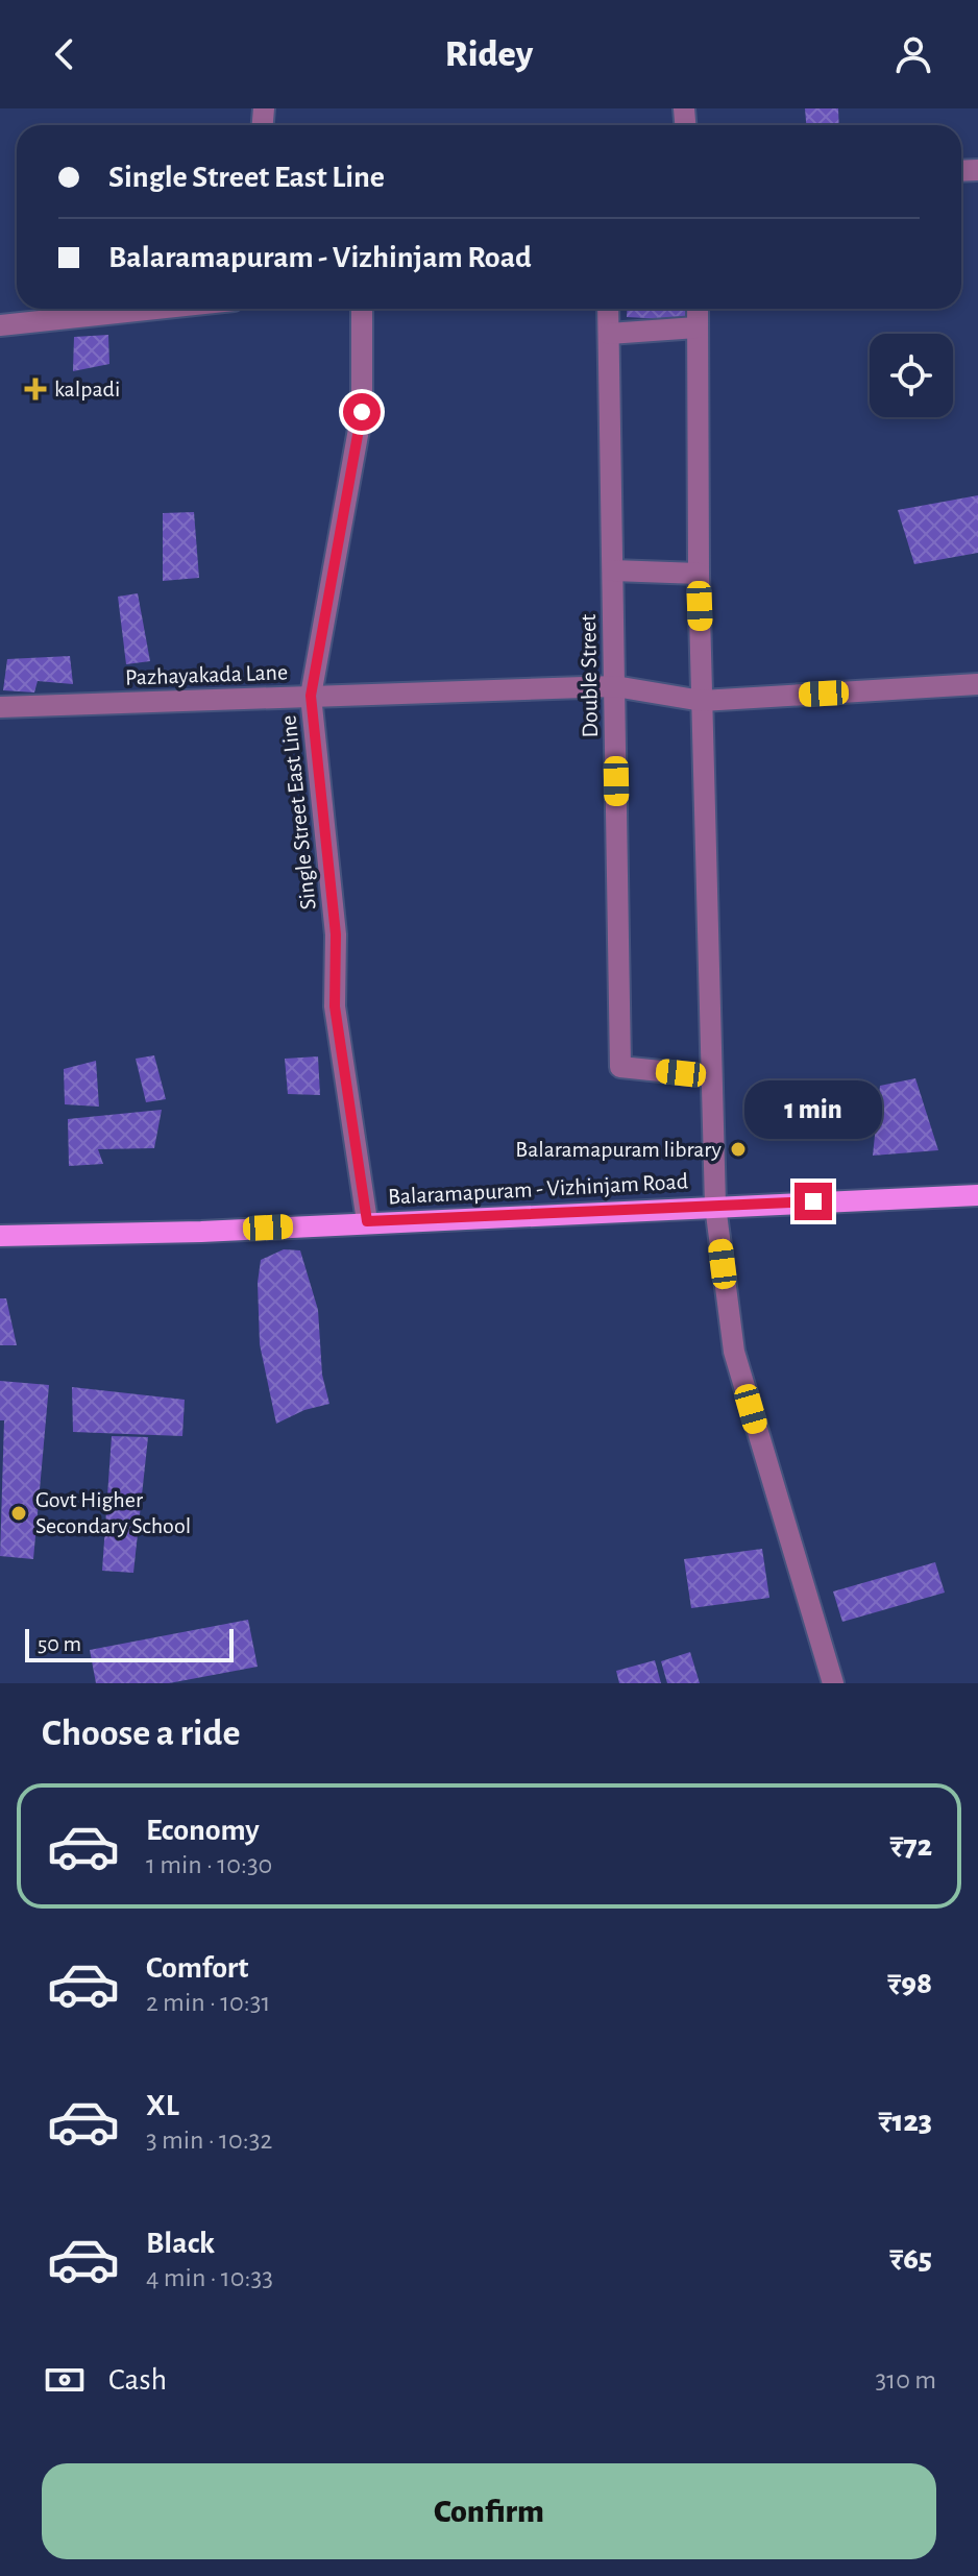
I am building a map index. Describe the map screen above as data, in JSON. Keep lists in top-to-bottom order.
{
  "streets": {
    "main road": ["Balaramapuram - Vizhinjam Road"],
    "street": ["Pazhayakada Lane", "Double Street", "Single Street East Line"]
  },
  "crossings": [
    ["Pazhayakada Lane", "Double Street"],
    ["Pazhayakada Lane", "Single Street East Line"],
    ["Single Street East Line", "Balaramapuram - Vizhinjam Road"]
  ],
  "places": {
    "health": ["kalpadi"],
    "other": ["Balaramapuram library", "Govt Higher Secondary School"]
  },
  "scale_bar": "50 m",
  "page": {
    "header": "Ridey",
    "banner": ["Single Street East Line", "Balaramapuram - Vizhinjam Road"],
    "bubble": "1 min",
    "scale": "50 m",
    "heading": "Choose a ride",
    "list": [
      {
        "name": "Economy",
        "note": "1 min · 10:30",
        "value": "₹72"
      },
      {
        "name": "Comfort",
        "note": "2 min · 10:31",
        "value": "₹98"
      },
      {
        "name": "XL",
        "note": "3 min · 10:32",
        "value": "₹123"
      },
      {
        "name": "Black",
        "note": "4 min · 10:33",
        "value": "₹65"
      }
    ],
    "pay": ["Cash", "310 m"],
    "buttons": "Confirm"
  }
}
